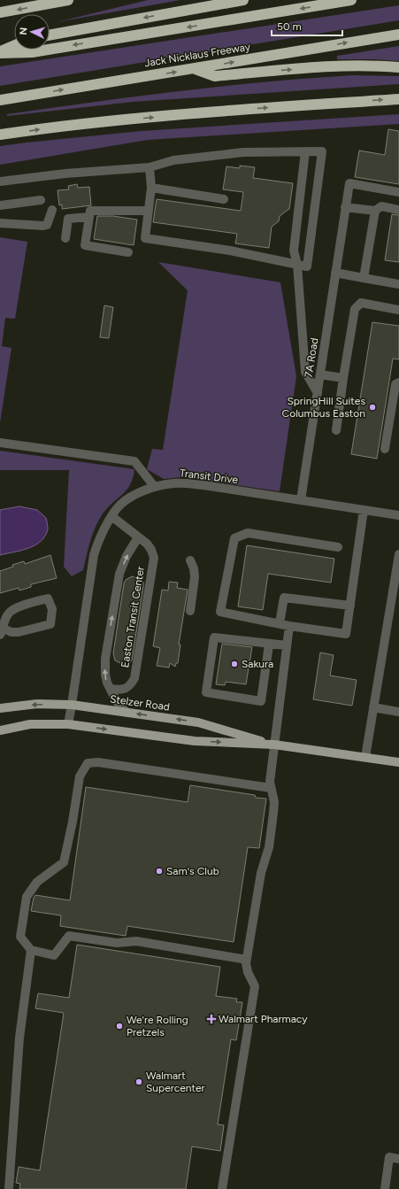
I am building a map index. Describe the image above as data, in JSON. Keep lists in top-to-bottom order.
{
  "streets": {
    "highway": ["Jack Nicklaus Freeway"],
    "main road": ["Stelzer Road"],
    "street": ["7A Road", "Transit Drive", "Easton Transit Center"]
  },
  "crossings": [
    ["7A Road", "Transit Drive"],
    ["Transit Drive", "Easton Transit Center"],
    ["Transit Drive", "Stelzer Road"],
    ["Easton Transit Center", "Stelzer Road"]
  ],
  "one_way": ["Easton Transit Center"],
  "places": {
    "other": [
      "SpringHill Suites Columbus Easton",
      "Sakura",
      "Sam's Club",
      "We're Rolling Pretzels",
      "Walmart Supercenter"
    ],
    "health": ["Walmart Pharmacy"]
  },
  "scale_bar": "50 m",
  "north": "left"
}
